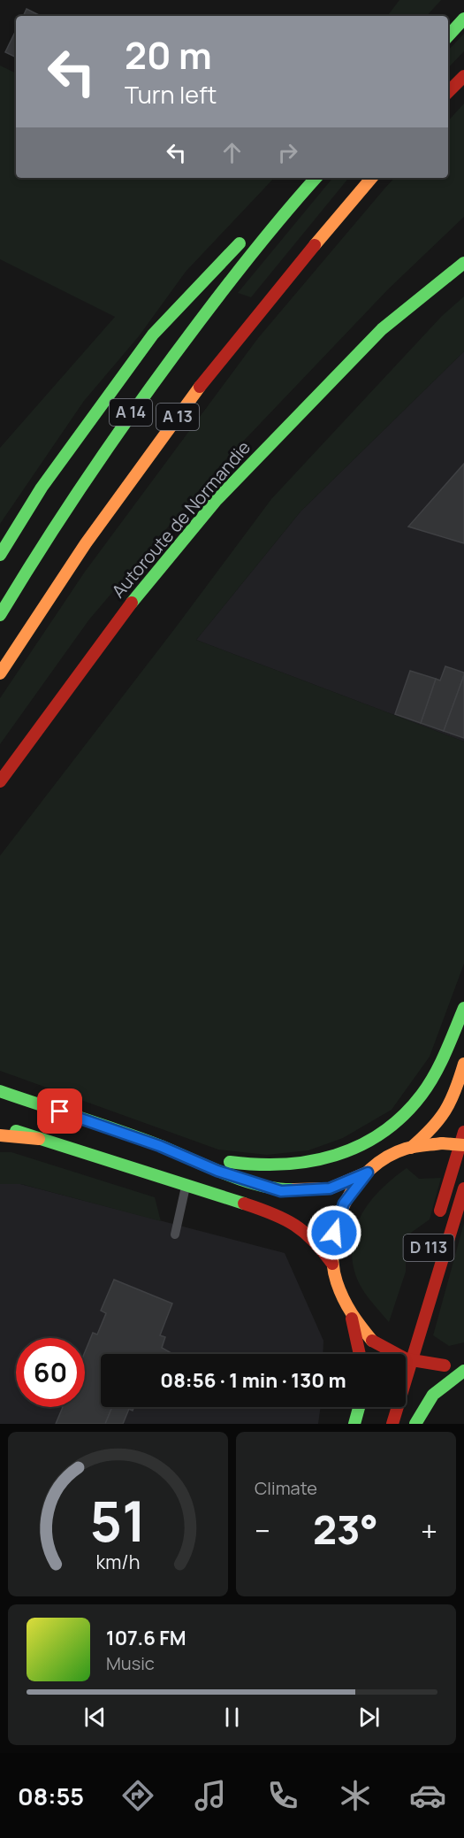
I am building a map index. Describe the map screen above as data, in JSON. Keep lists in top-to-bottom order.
{
  "streets": {
    "main road": [
      "A 14",
      "A 13",
      "Autoroute de Normandie",
      "D 113"
    ]
  },
  "page": {
    "turn": ["20 m", "Turn left"],
    "limit": "60",
    "trip": "08:56 · 1 min · 130 m",
    "tile": "Climate",
    "heat": ["−", "23°", "+"],
    "song": ["107.6 FM", "Music"],
    "tabs": "08:55",
    "gauge": ["51", "km/h"]
  }
}
